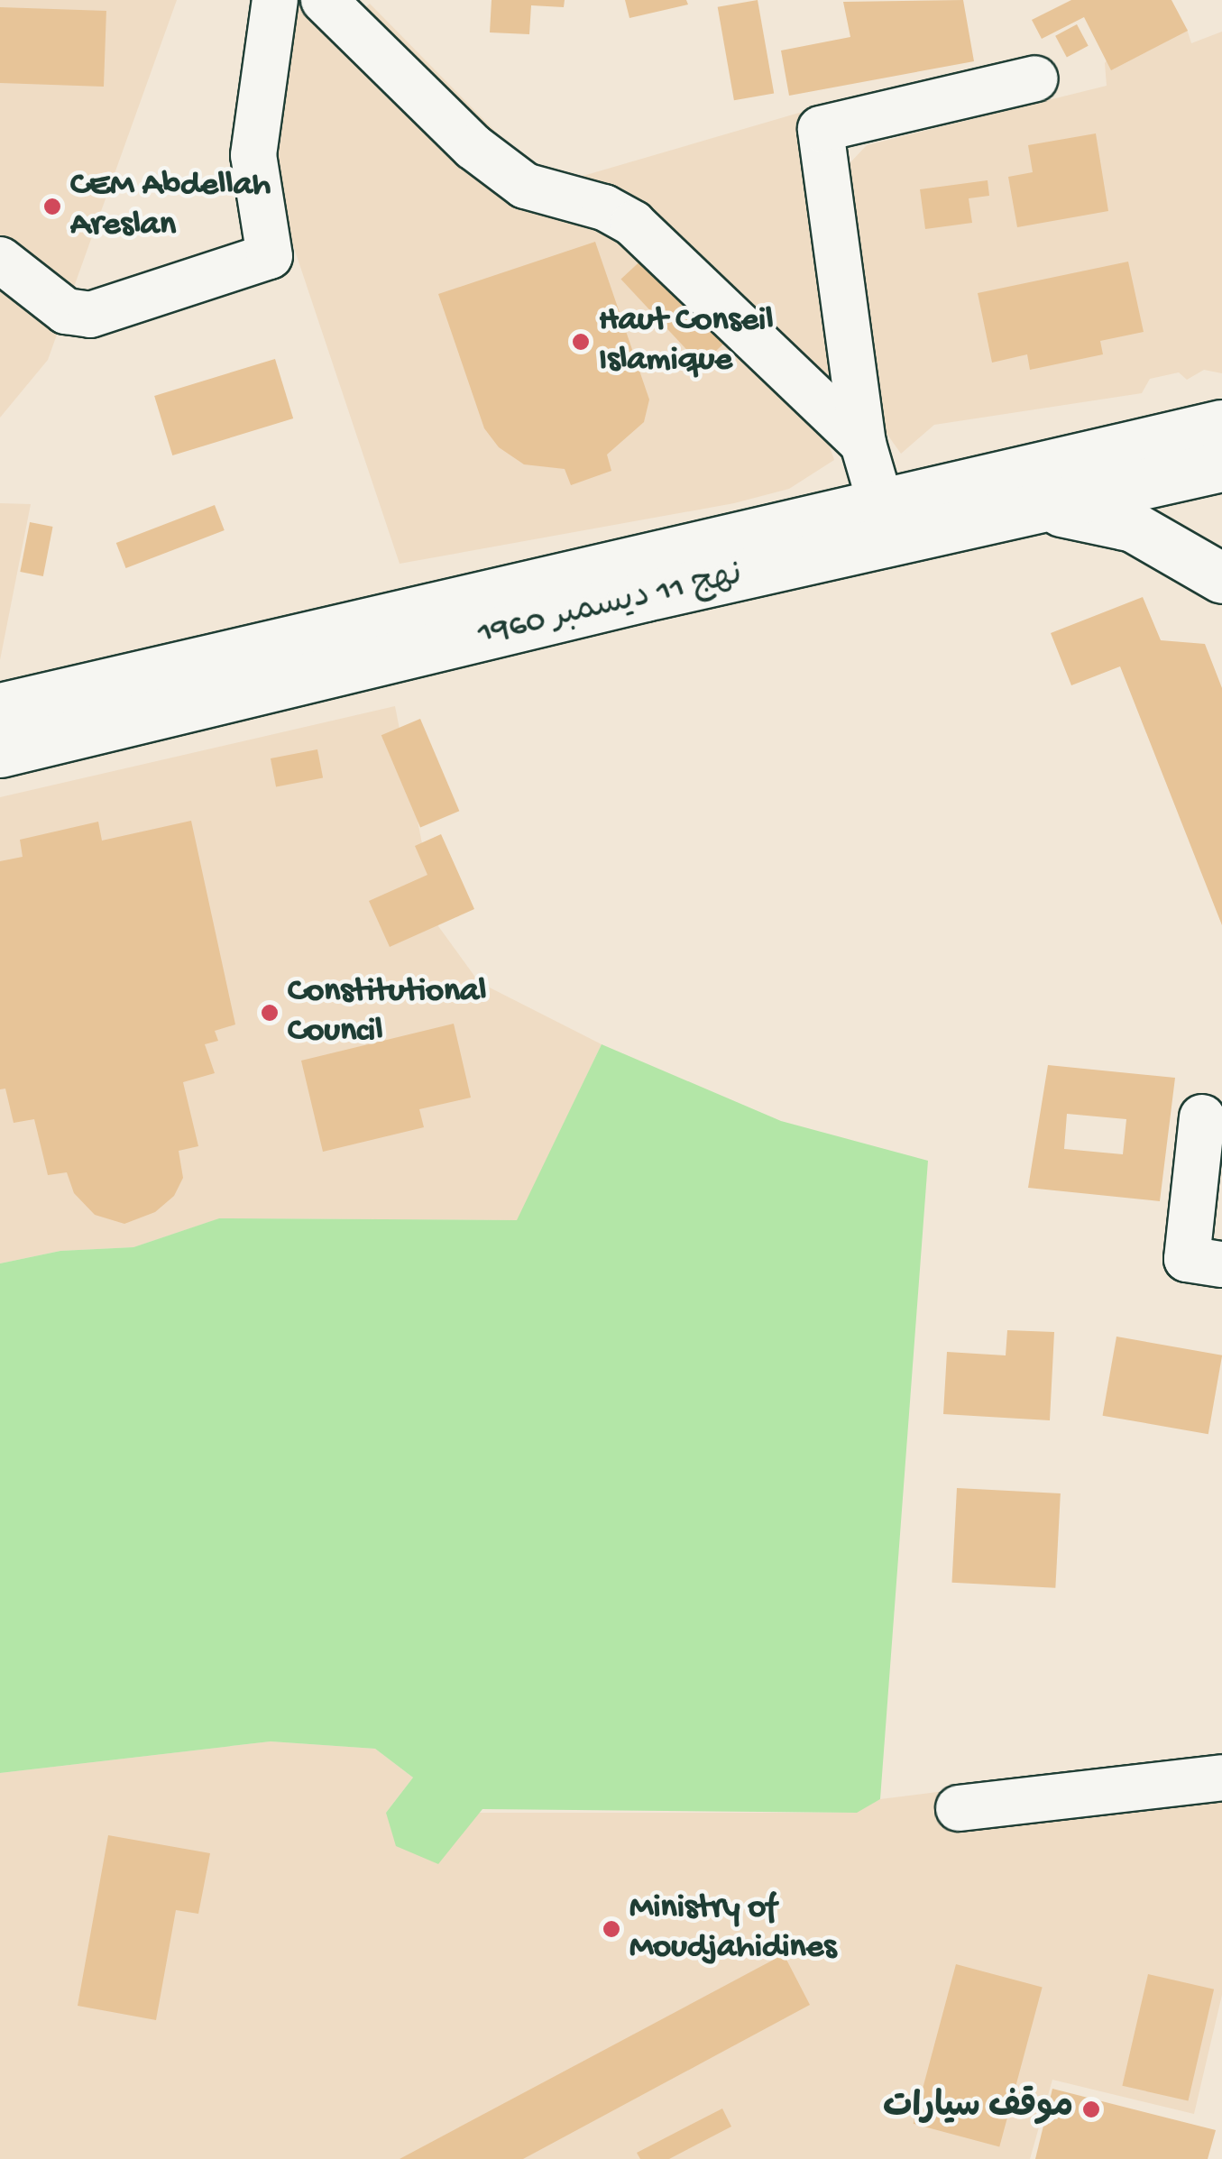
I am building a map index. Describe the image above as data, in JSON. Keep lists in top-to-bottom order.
{
  "streets": {
    "main road": ["نهج 11 ديسمبر 1960"]
  },
  "places": [
    "CEM Abdellah Areslan",
    "Haut Conseil Islamique",
    "Constitutional Council",
    "Ministry of Moudjahidines",
    "موقف سيارات"
  ]
}
